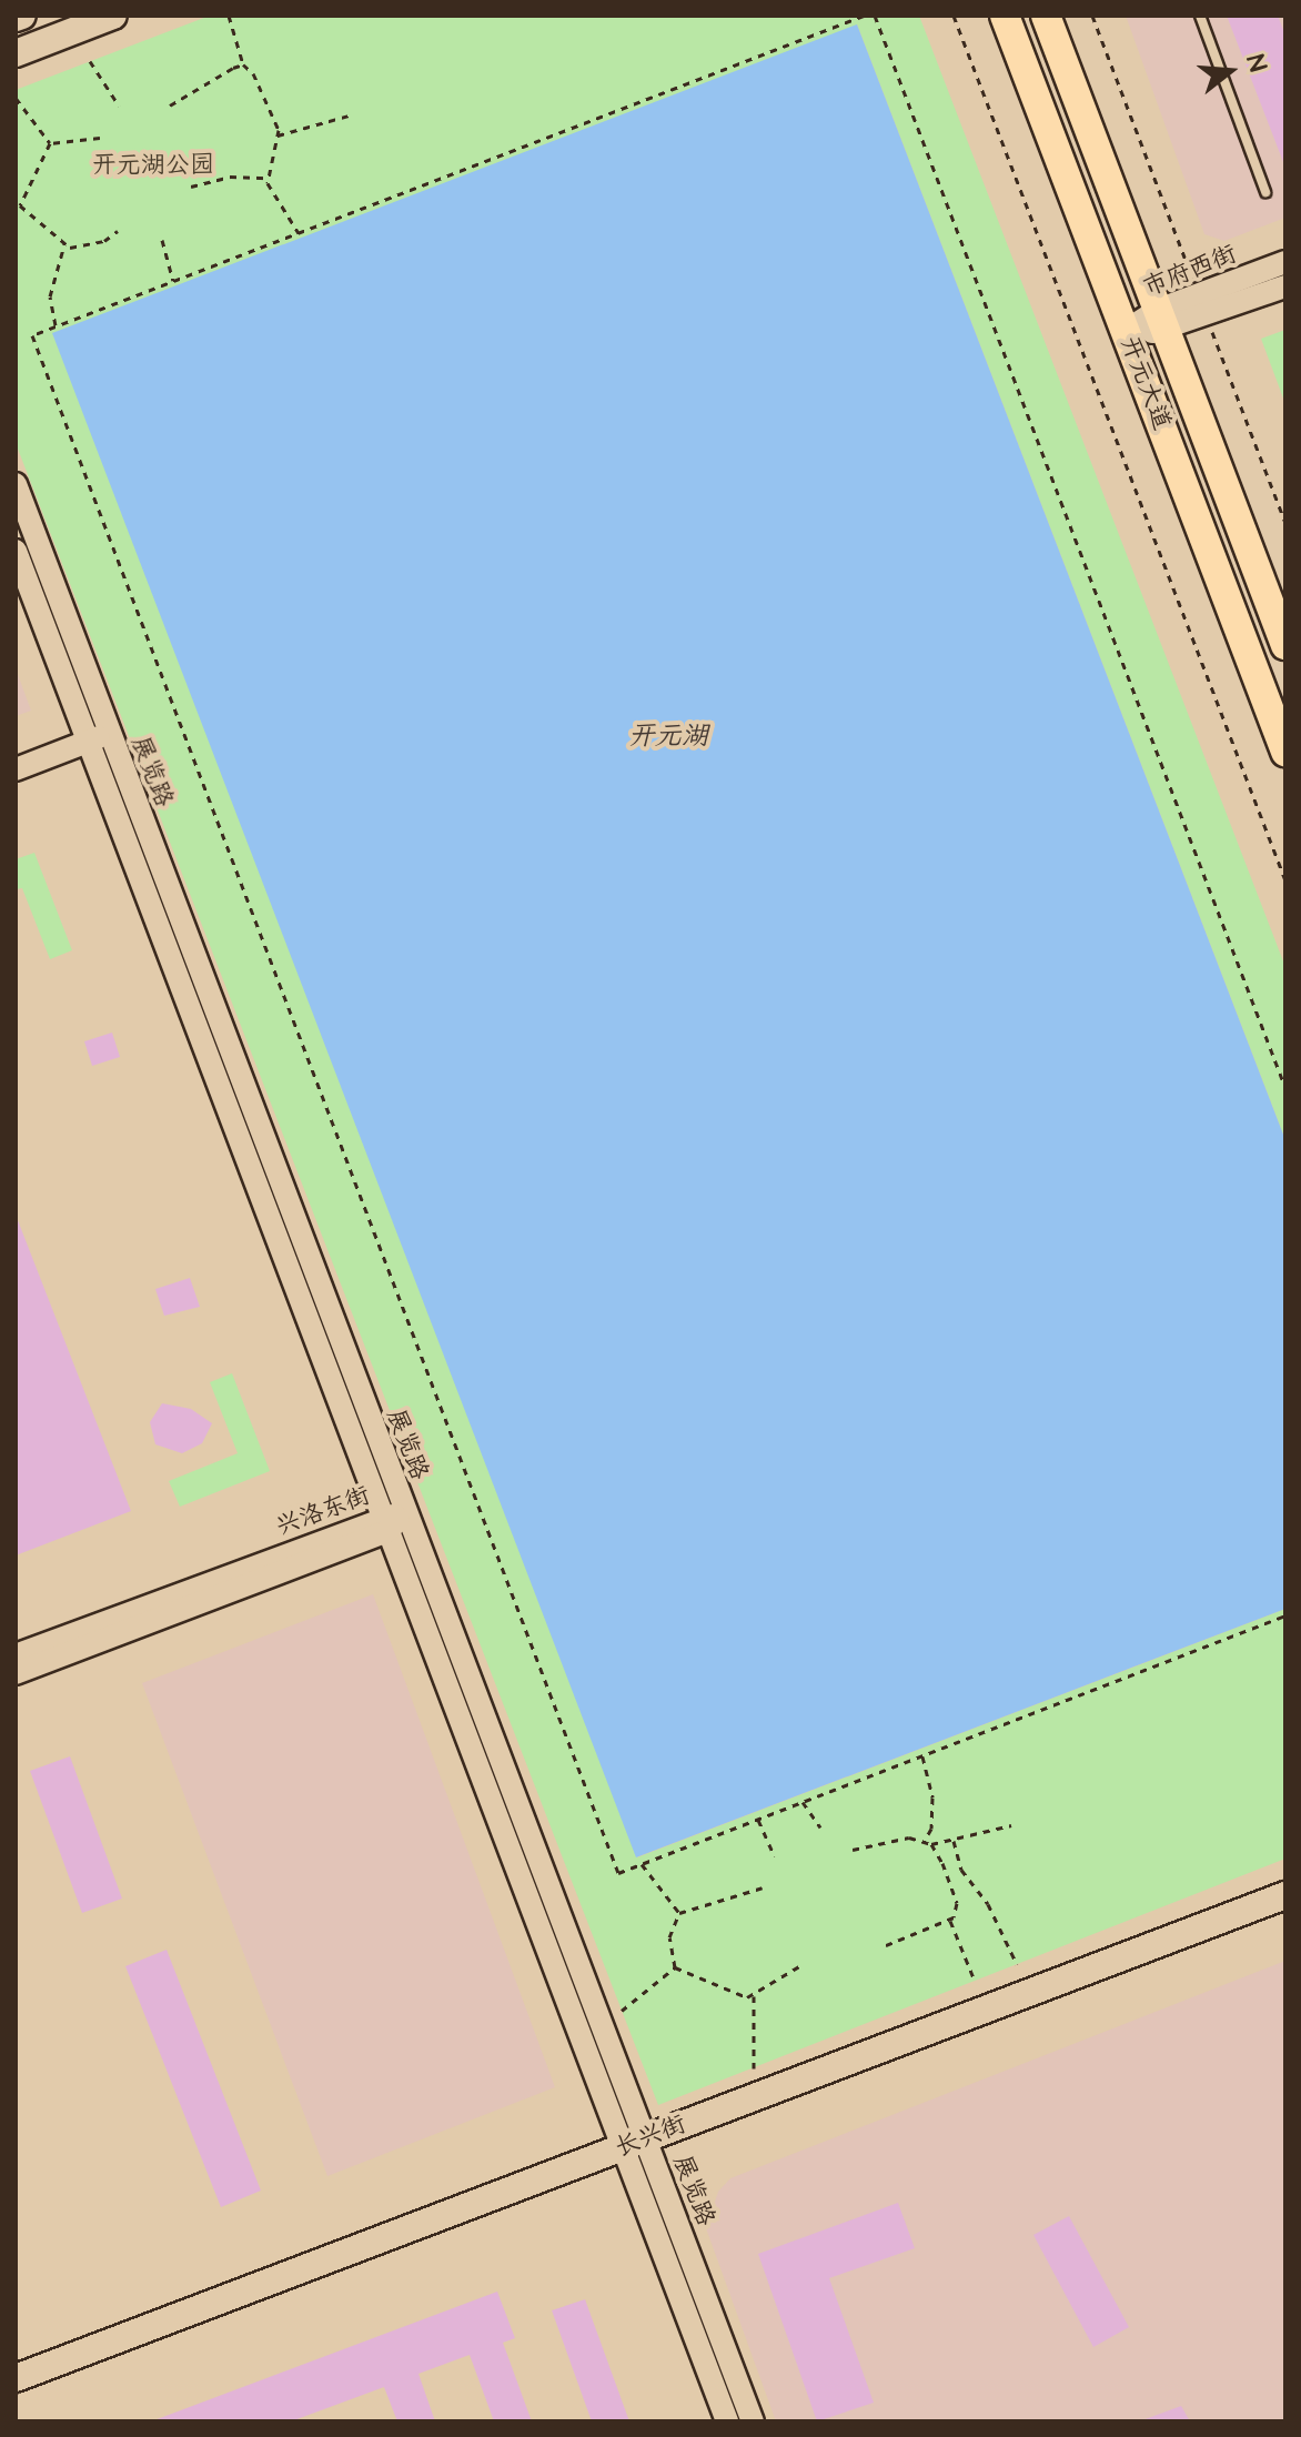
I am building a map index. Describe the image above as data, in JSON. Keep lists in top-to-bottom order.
{
  "streets": {
    "main road": ["开元大道", "长兴街"],
    "street": ["市府西街", "展览路", "兴洛东街"]
  },
  "crossings": [
    ["市府西街", "开元大道"],
    ["展览路", "兴洛东街"],
    ["展览路", "长兴街"]
  ],
  "water": ["开元湖"],
  "parks": ["开元湖公园"],
  "north": "right"
}
